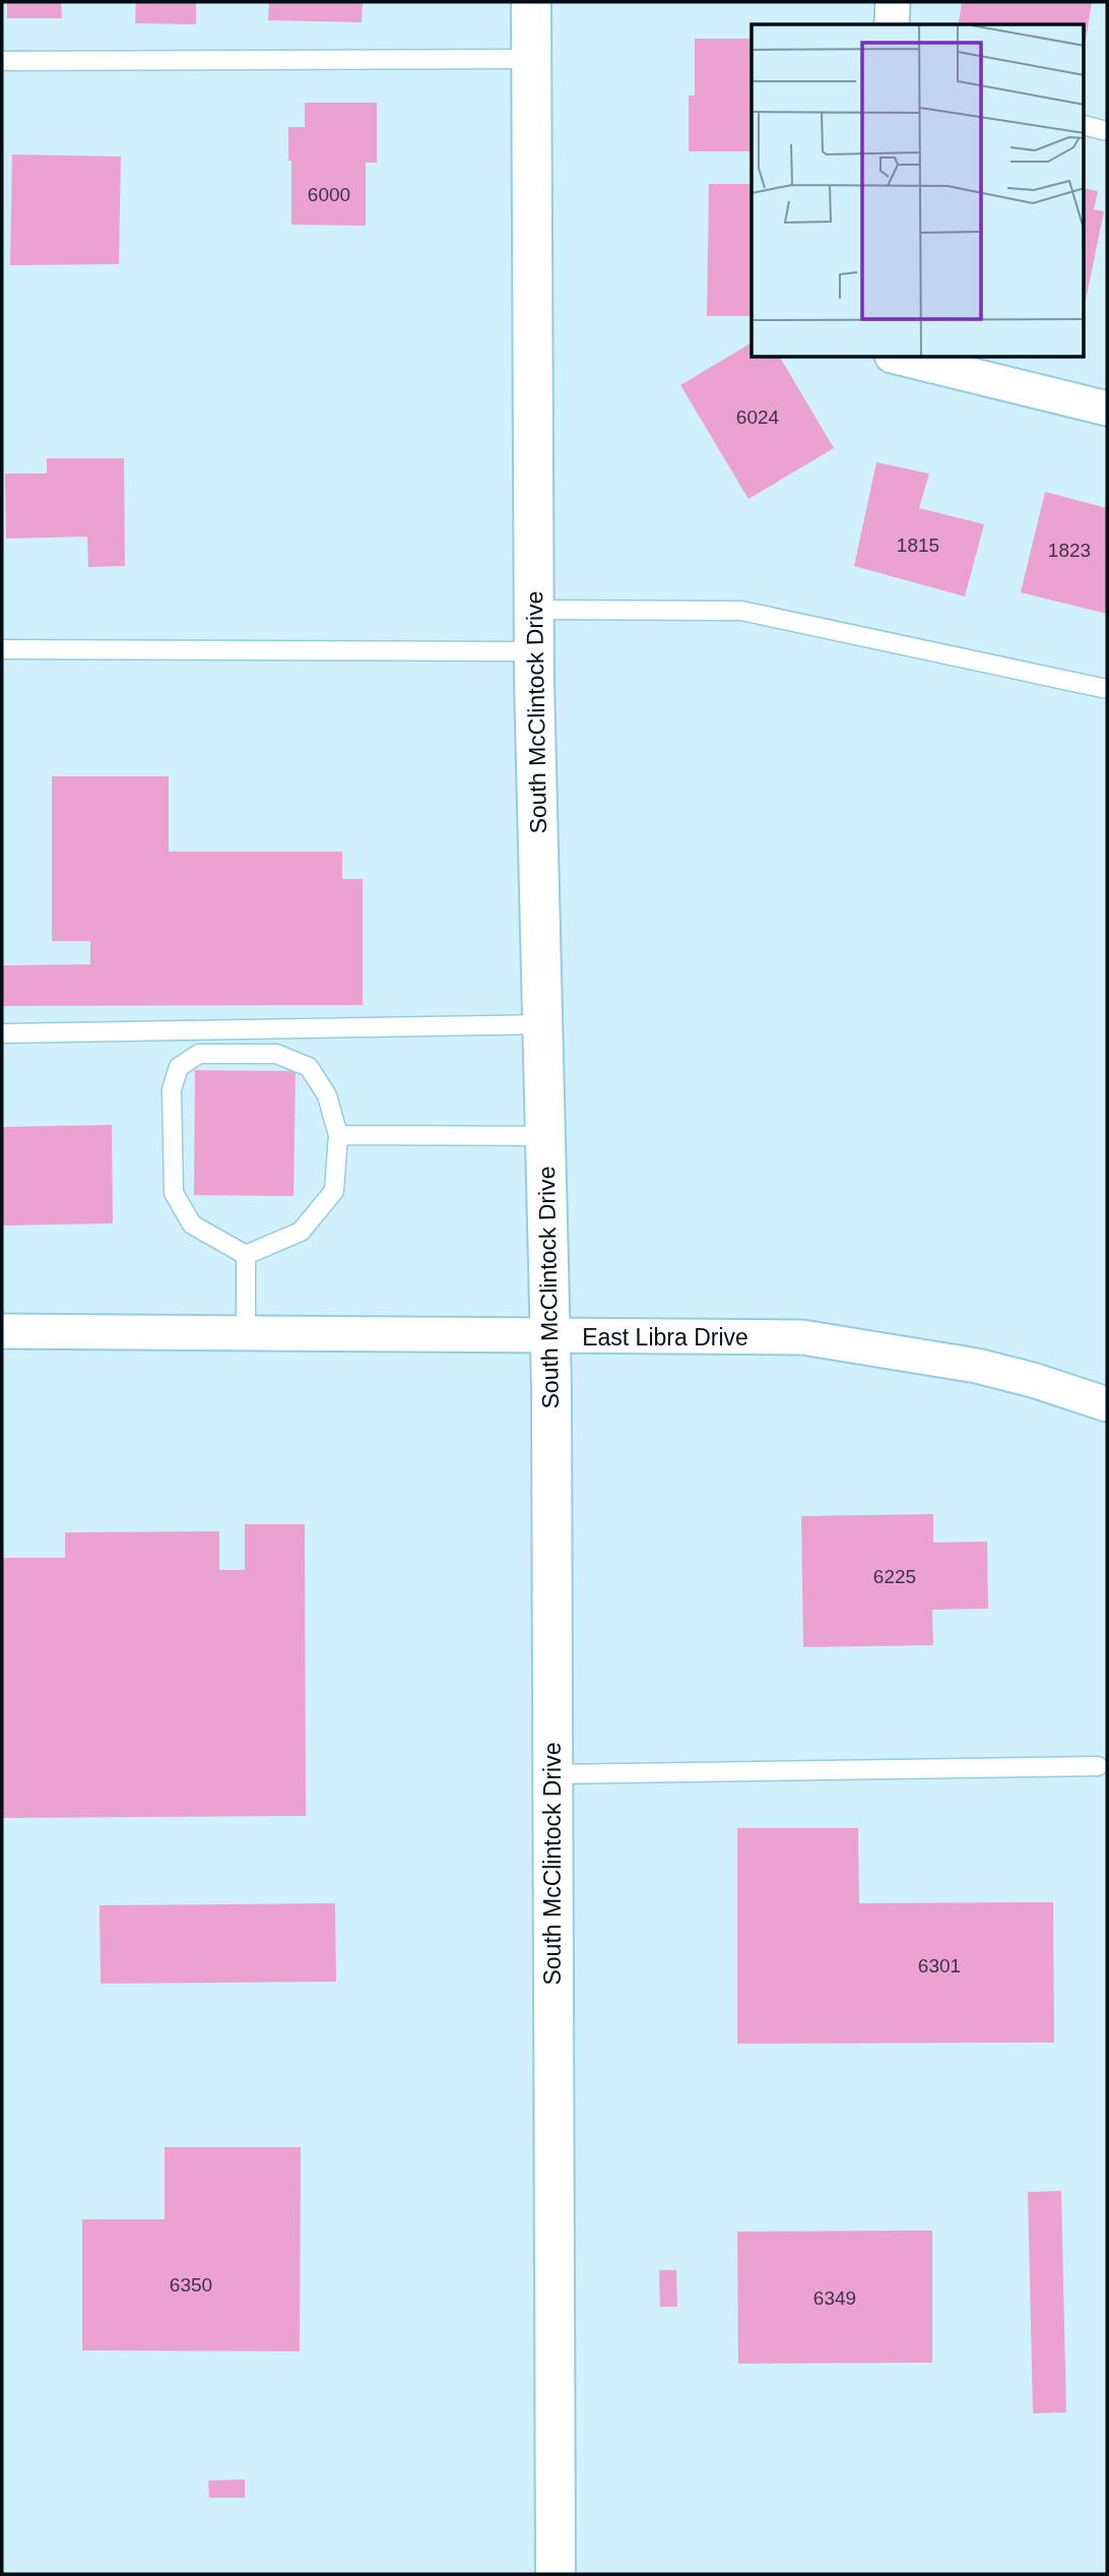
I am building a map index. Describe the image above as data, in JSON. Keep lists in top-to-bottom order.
{
  "streets": {
    "main road": ["South McClintock Drive"],
    "street": ["East Libra Drive"]
  },
  "crossings": [
    ["South McClintock Drive", "East Libra Drive"]
  ],
  "house_numbers": [
    "6000",
    "6024",
    "1815",
    "1823",
    "6225",
    "6301",
    "6350",
    "6349"
  ]
}
